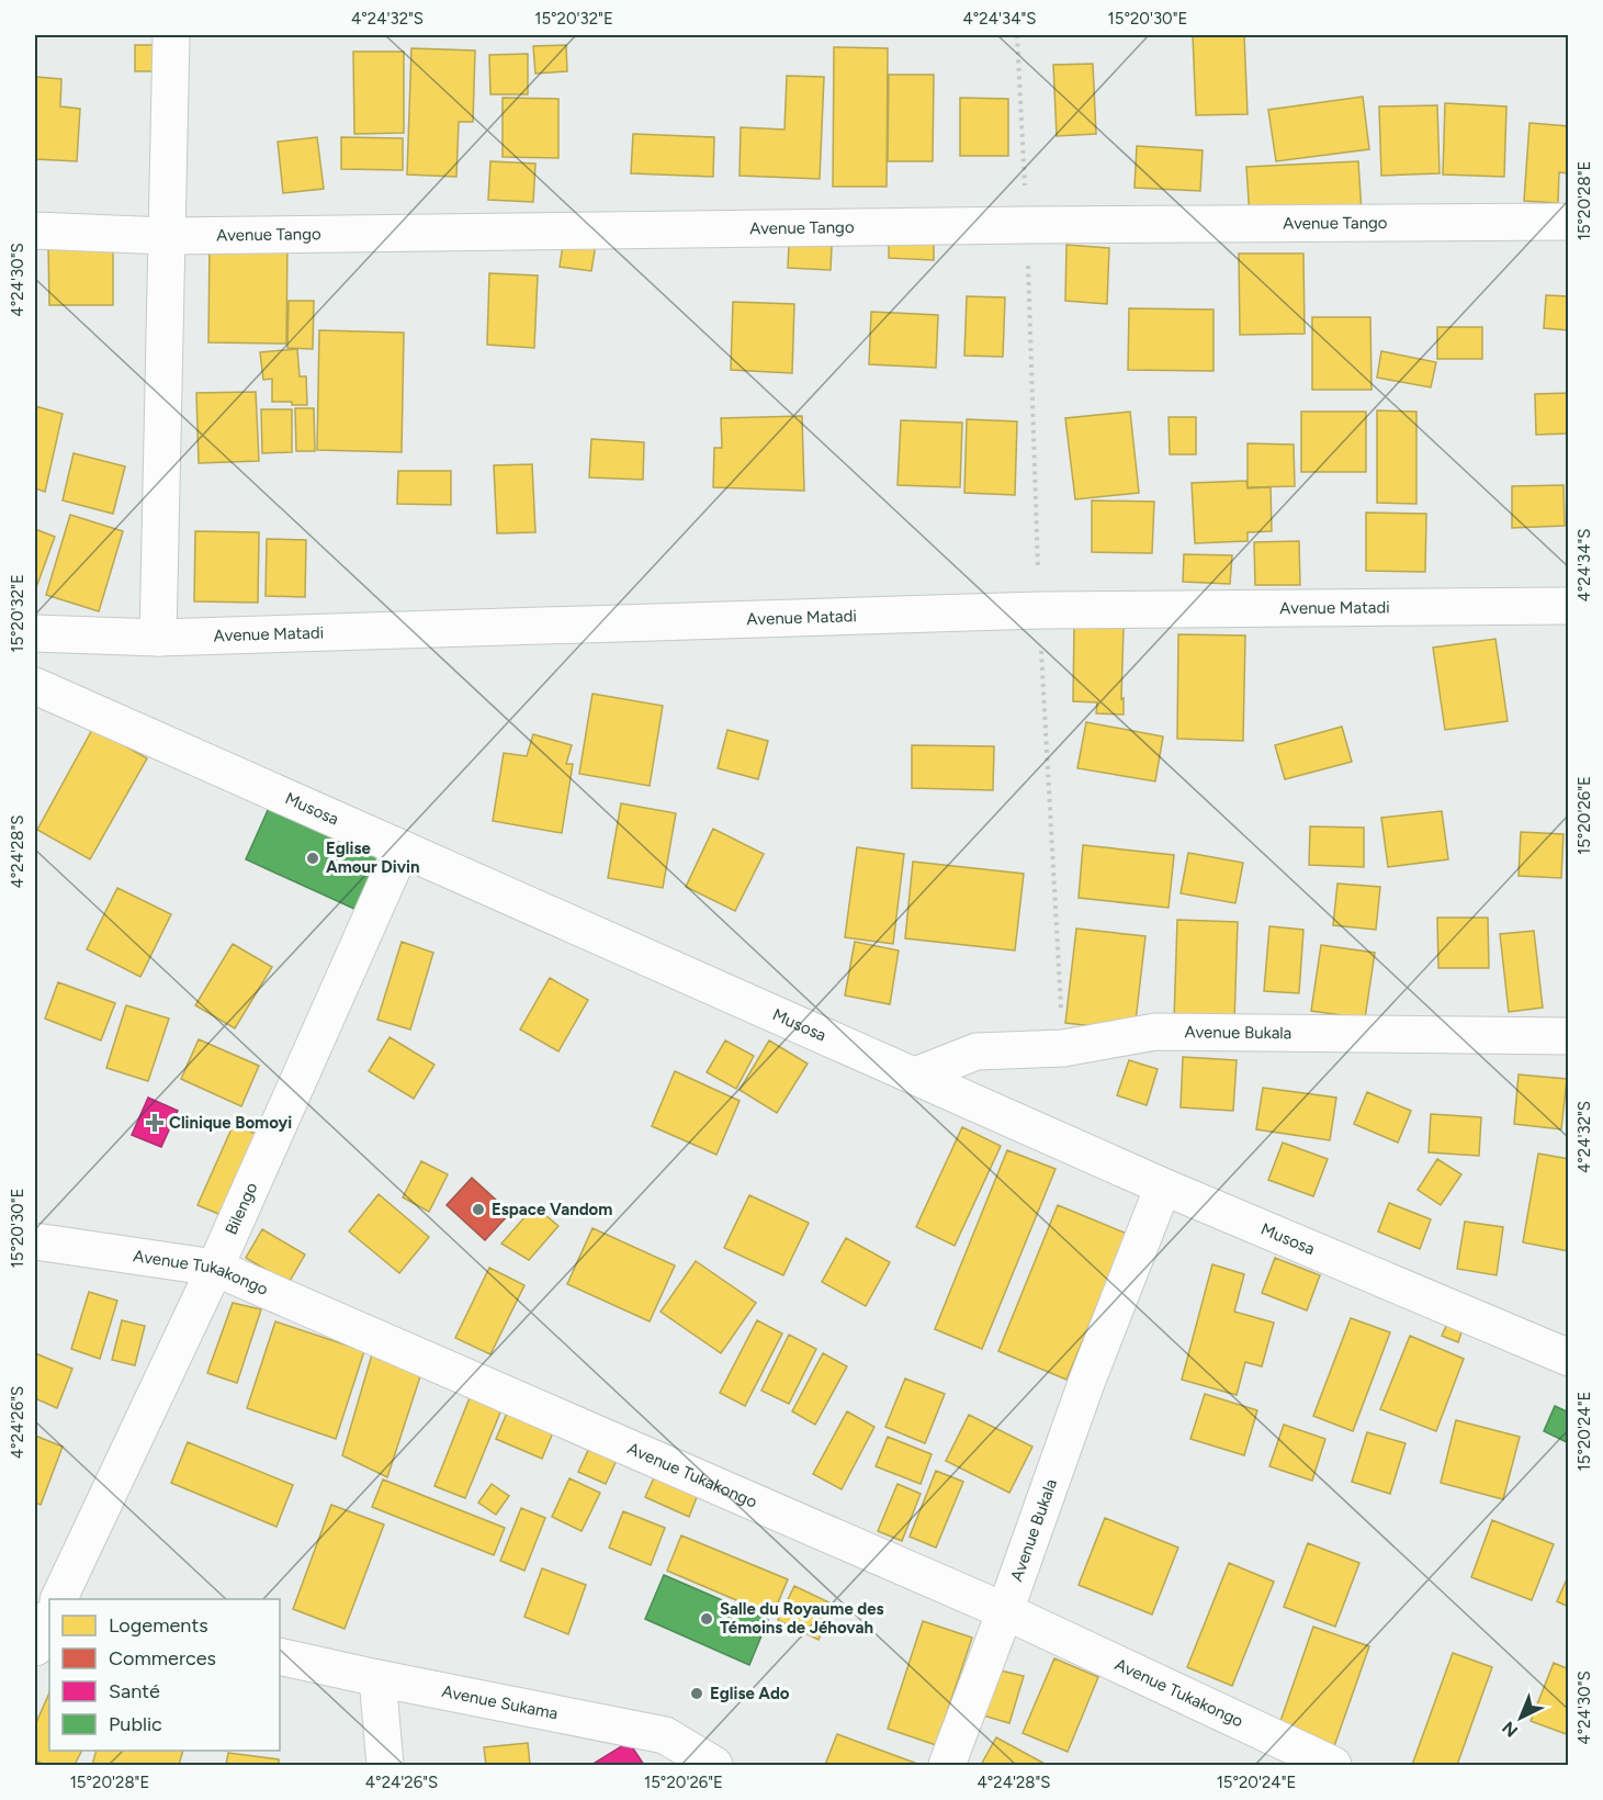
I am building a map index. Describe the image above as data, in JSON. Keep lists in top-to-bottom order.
{
  "streets": {
    "street": [
      "Avenue Tango",
      "Avenue Matadi",
      "Musosa",
      "Avenue Bukala",
      "Bilengo",
      "Avenue Tukakongo",
      "Avenue Sukama"
    ]
  },
  "crossings": [
    ["Musosa", "Avenue Bukala"],
    ["Musosa", "Bilengo"],
    ["Avenue Bukala", "Avenue Tukakongo"],
    ["Bilengo", "Avenue Tukakongo"]
  ],
  "places": {
    "other": [
      "Eglise Amour Divin",
      "Espace Vandom",
      "Salle du Royaume des Témoins de Jéhovah",
      "Eglise Ado"
    ],
    "health": ["Clinique Bomoyi"]
  },
  "legend": [
    "Logements",
    "Commerces",
    "Santé",
    "Public"
  ],
  "north": "bottom left",
  "coordinates": [
    "4°24'32\"S",
    "15°20'32\"E",
    "4°24'34\"S",
    "15°20'30\"E",
    "15°20'28\"E",
    "4°24'30\"S",
    "15°20'26\"E",
    "4°24'28\"S",
    "4°24'26\"S",
    "15°20'24\"E"
  ]
}
